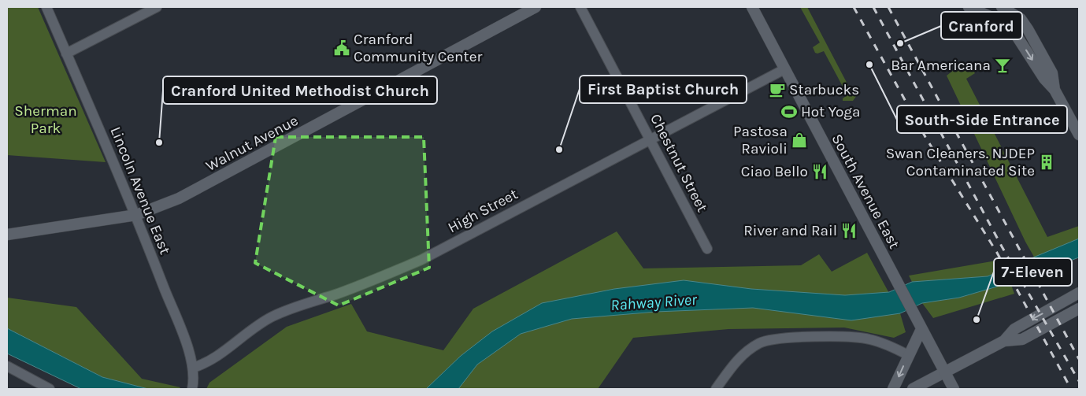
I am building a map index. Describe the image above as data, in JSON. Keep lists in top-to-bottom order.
{
  "streets": {
    "street": [
      "Walnut Avenue",
      "Chestnut Street",
      "Lincoln Avenue East",
      "South Avenue East",
      "High Street"
    ]
  },
  "crossings": [
    ["Walnut Avenue", "Lincoln Avenue East"],
    ["Chestnut Street", "High Street"],
    ["Lincoln Avenue East", "High Street"],
    ["South Avenue East", "High Street"]
  ],
  "water": ["Rahway River"],
  "parks": ["Sherman Park"],
  "places": {
    "other": [
      "Cranford",
      "South-Side Entrance",
      "Cranford United Methodist Church",
      "First Baptist Church",
      "7-Eleven"
    ],
    "public building": ["Cranford Community Center"],
    "bar": ["Bar Americana"],
    "cafe": ["Starbucks"],
    "sports": ["Hot Yoga"],
    "shop": ["Pastosa Ravioli"],
    "building": ["Swan Cleaners. NJDEP Contaminated Site"],
    "restaurant": ["Ciao Bello", "River and Rail"]
  }
}
